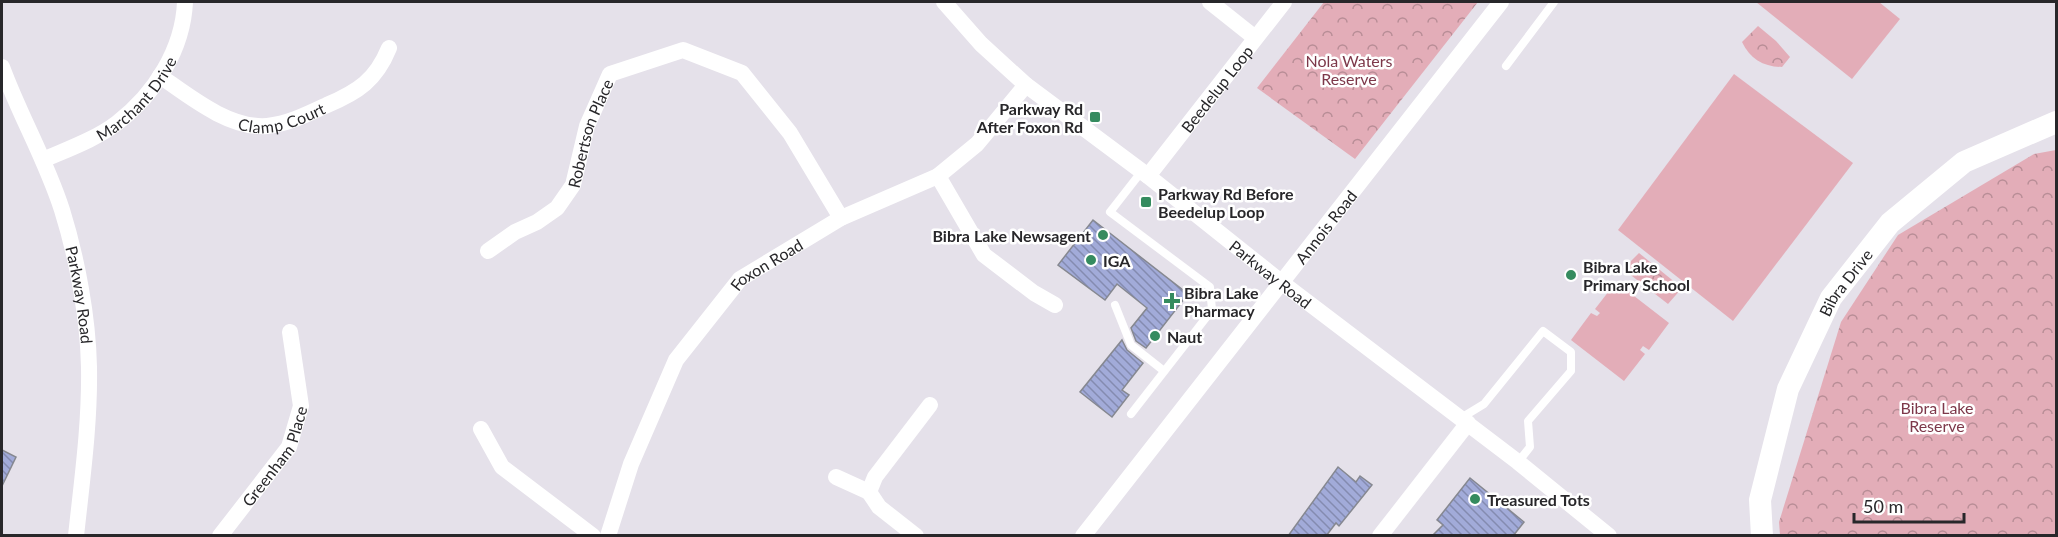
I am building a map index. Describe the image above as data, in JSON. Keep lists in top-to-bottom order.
{
  "streets": {
    "street": [
      "Beedelup Loop",
      "Marchant Drive",
      "Clamp Court",
      "Robertson Place",
      "Annois Road",
      "Foxon Road",
      "Parkway Road",
      "Bibra Drive",
      "Greenham Place"
    ]
  },
  "crossings": [
    ["Beedelup Loop", "Parkway Road"],
    ["Marchant Drive", "Clamp Court"],
    ["Marchant Drive", "Parkway Road"],
    ["Robertson Place", "Foxon Road"],
    ["Annois Road", "Parkway Road"],
    ["Foxon Road", "Parkway Road"]
  ],
  "parks": ["Nola Waters Reserve", "Bibra Lake Reserve"],
  "places": {
    "transit": ["Parkway Rd After Foxon Rd", "Parkway Rd Before Beedelup Loop"],
    "other": [
      "Bibra Lake Newsagent",
      "IGA",
      "Bibra Lake Primary School",
      "Naut",
      "Treasured Tots"
    ],
    "health": ["Bibra Lake Pharmacy"]
  },
  "scale_bar": "50 m"
}
